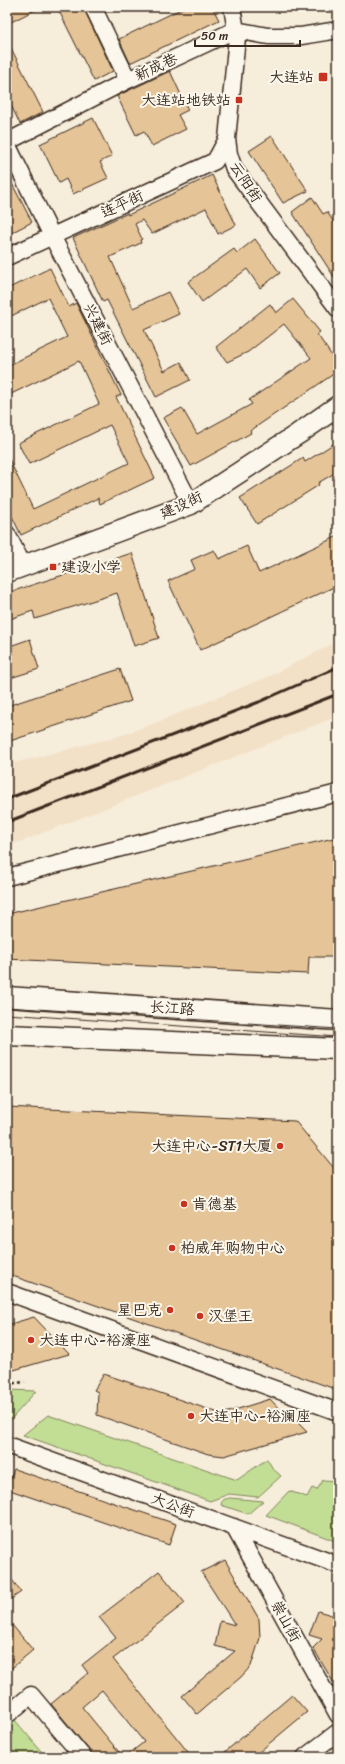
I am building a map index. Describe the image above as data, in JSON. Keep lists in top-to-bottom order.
{
  "streets": {
    "main road": ["建设街", "长江路"],
    "street": [
      "新成巷",
      "云阳街",
      "连平街",
      "兴建街",
      "大公街",
      "崇山街"
    ]
  },
  "crossings": [
    ["新成巷", "云阳街"],
    ["新成巷", "兴建街"],
    ["云阳街", "连平街"],
    ["连平街", "兴建街"],
    ["兴建街", "建设街"],
    ["大公街", "崇山街"]
  ],
  "places": {
    "transit": ["大连站", "大连站地铁站", "建设小学"],
    "other": [
      "大连中心-ST1大厦",
      "肯德基",
      "柏威年购物中心",
      "星巴克",
      "汉堡王",
      "大连中心-裕濠座",
      "大连中心-裕澜座"
    ]
  },
  "scale_bar": "50 m"
}
